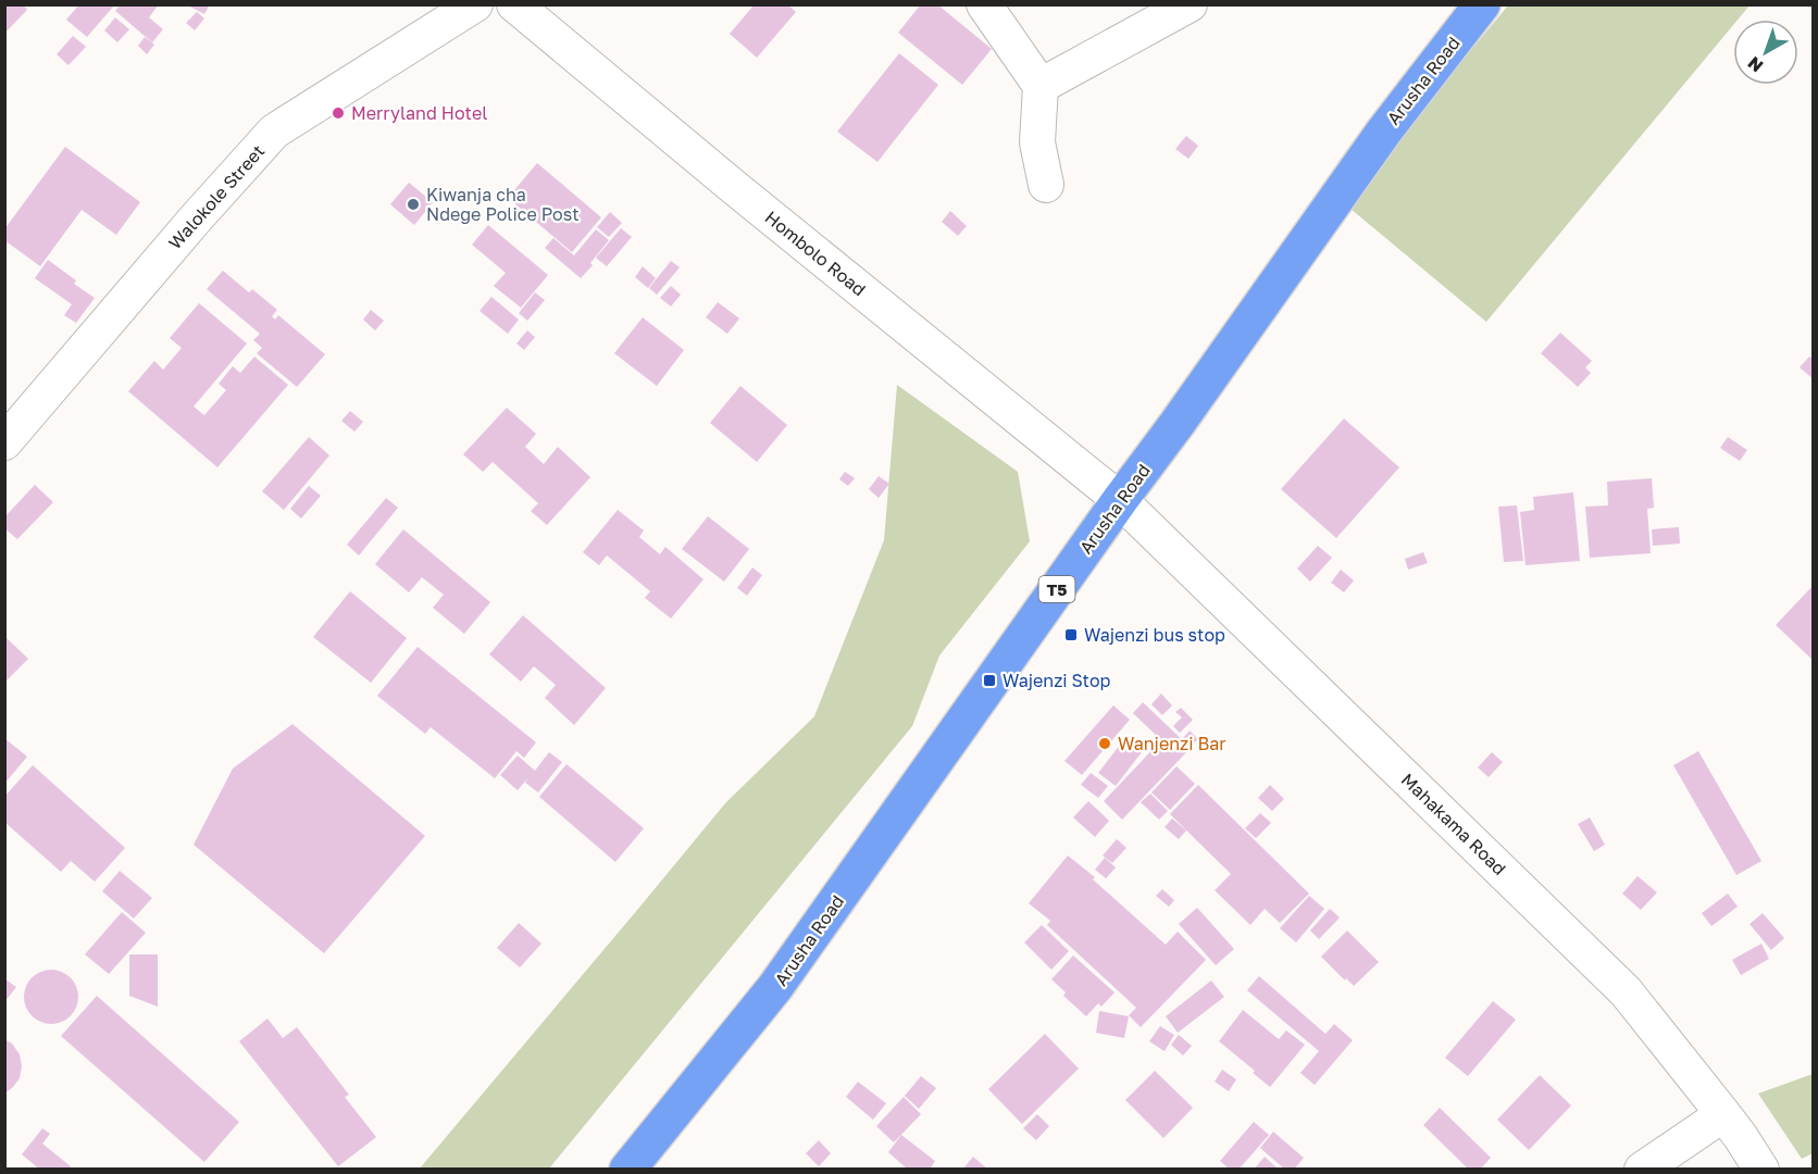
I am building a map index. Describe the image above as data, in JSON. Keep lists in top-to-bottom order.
{
  "streets": {
    "highway": ["Arusha Road", "T5"],
    "street": ["Walokole Street", "Hombolo Road", "Mahakama Road"]
  },
  "crossings": [
    ["Arusha Road", "Hombolo Road"],
    ["Arusha Road", "Mahakama Road"],
    ["Hombolo Road", "Mahakama Road"]
  ],
  "places": {
    "other": ["Merryland Hotel", "Kiwanja cha Ndege Police Post", "Wanjenzi Bar"],
    "transit": ["Wajenzi bus stop", "Wajenzi Stop"]
  },
  "north": "bottom left"
}
